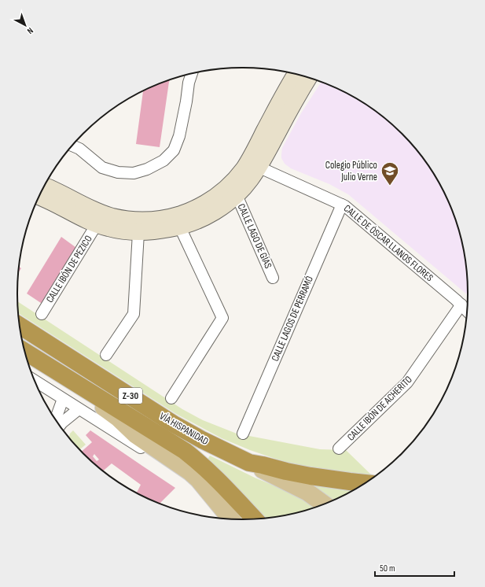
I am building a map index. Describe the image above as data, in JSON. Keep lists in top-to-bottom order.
{
  "streets": {
    "highway": ["Z-30", "VÍA HISPANIDAD"],
    "street": [
      "CALLE LAGO DE GÍAS",
      "CALLE DE ÓSCAR LLANOS FLORES",
      "CALLE IBÓN DE PEZICO",
      "CALLE LAGOS DE PERRAMÓ",
      "CALLE IBÓN DE ACHERITO"
    ]
  },
  "crossings": [
    ["CALLE DE ÓSCAR LLANOS FLORES", "CALLE LAGOS DE PERRAMÓ"],
    ["CALLE DE ÓSCAR LLANOS FLORES", "CALLE IBÓN DE ACHERITO"],
    ["Z-30", "VÍA HISPANIDAD"]
  ],
  "places": {
    "school or university": ["Colegio Público Julio Verne"]
  },
  "scale_bar": "50 m",
  "north": "bottom right"
}
